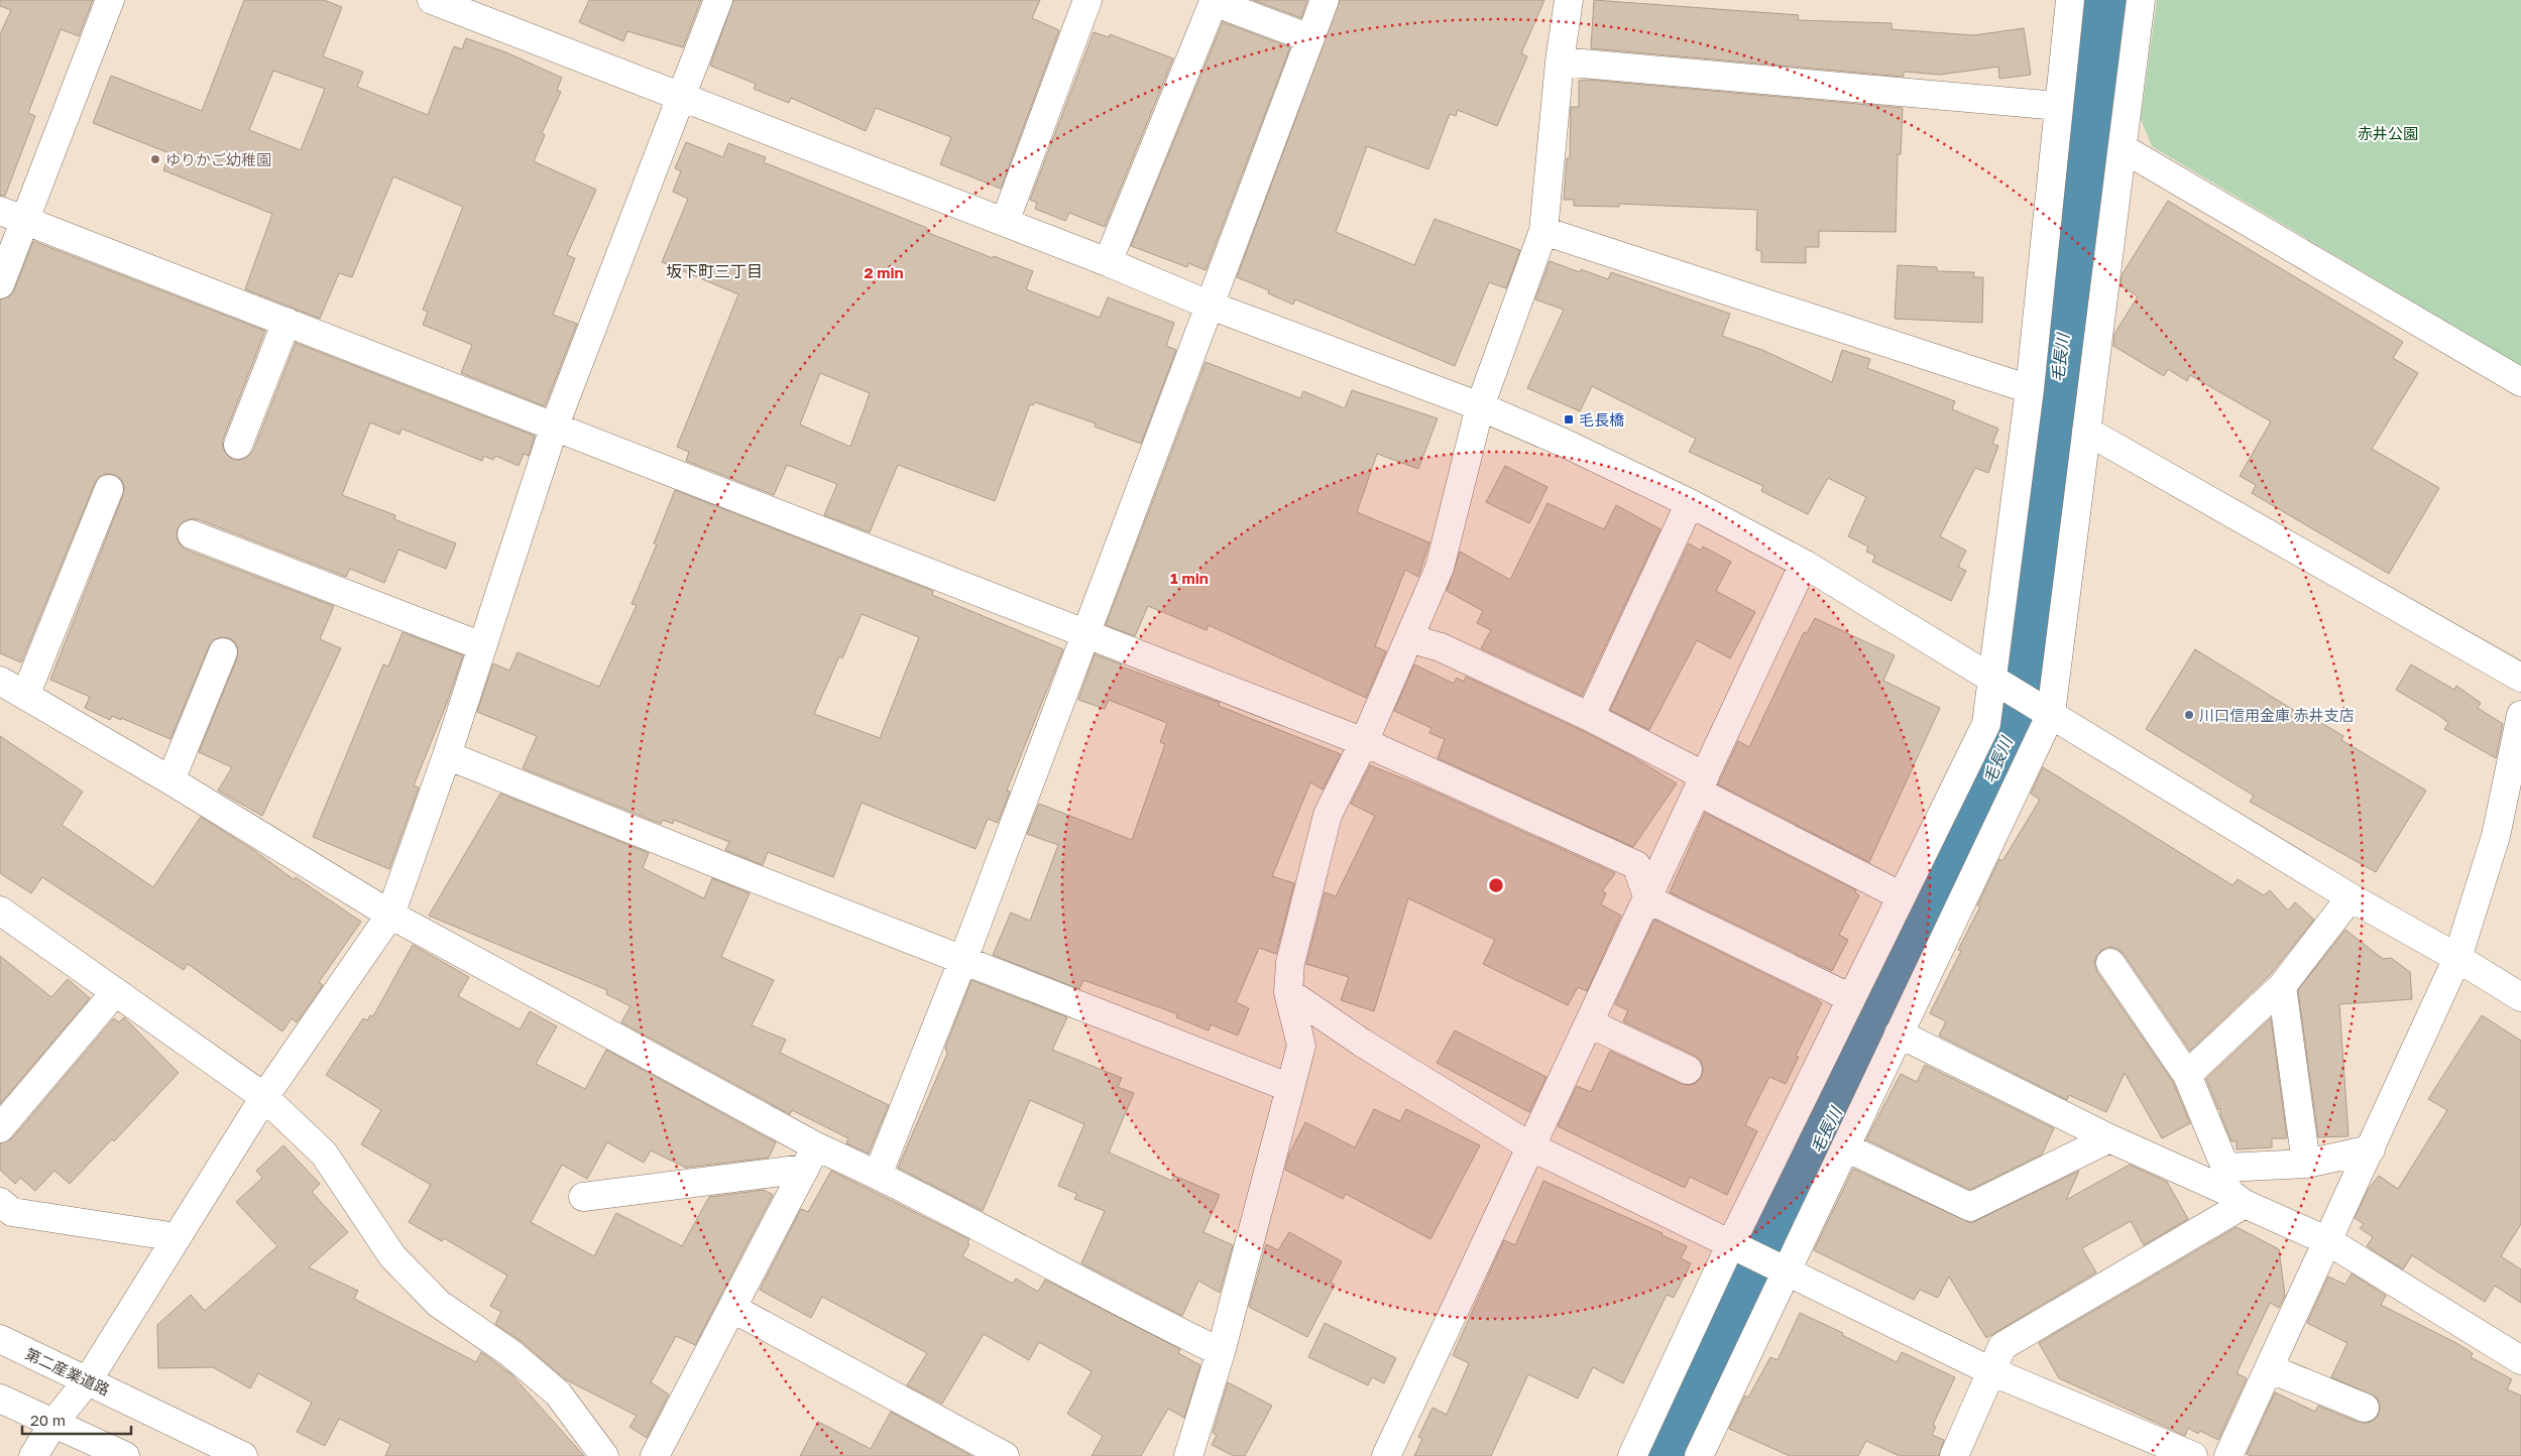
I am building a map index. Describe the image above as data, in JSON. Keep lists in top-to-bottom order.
{
  "streets": {
    "street": ["第二産業道路"]
  },
  "districts": ["坂下町三丁目"],
  "water": ["毛長川"],
  "parks": ["赤井公園"],
  "places": {
    "other": ["ゆりかご幼稚園", "川口信用金庫 赤井支店"],
    "transit": ["毛長橋"]
  },
  "scale_bar": "20 m",
  "rings": ["2 min", "1 min"]
}
